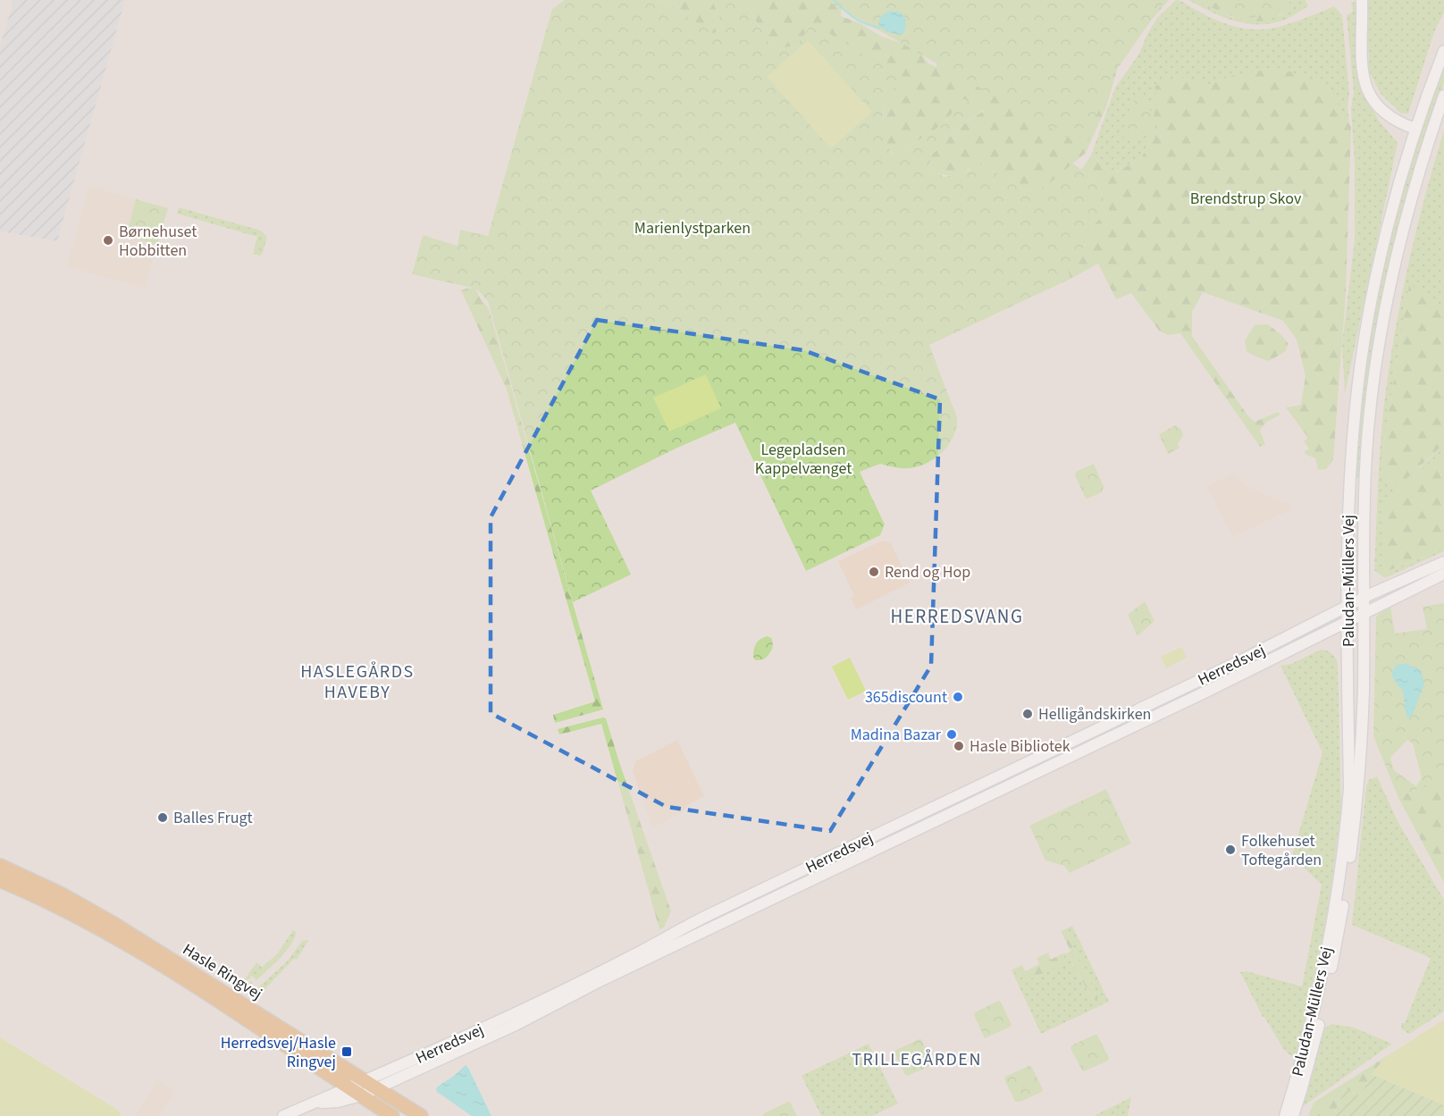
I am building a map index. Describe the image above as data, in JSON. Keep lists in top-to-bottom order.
{
  "streets": {
    "main road": ["Hasle Ringvej"],
    "street": ["Paludan-Müllers Vej", "Herredsvej"]
  },
  "crossings": [
    ["Paludan-Müllers Vej", "Herredsvej"],
    ["Herredsvej", "Hasle Ringvej"]
  ],
  "districts": ["HERREDSVANG", "HASLEGÅRDS HAVEBY", "TRILLEGÅRDEN"],
  "parks": ["Brendstrup Skov", "Marienlystparken", "Legepladsen Kappelvænget"],
  "places": {
    "other": [
      "Børnehuset Hobbitten",
      "Rend og Hop",
      "365discount",
      "Helligåndskirken",
      "Madina Bazar",
      "Hasle Bibliotek",
      "Balles Frugt",
      "Folkehuset Toftegården"
    ],
    "transit": ["Herredsvej/Hasle Ringvej"]
  }
}
